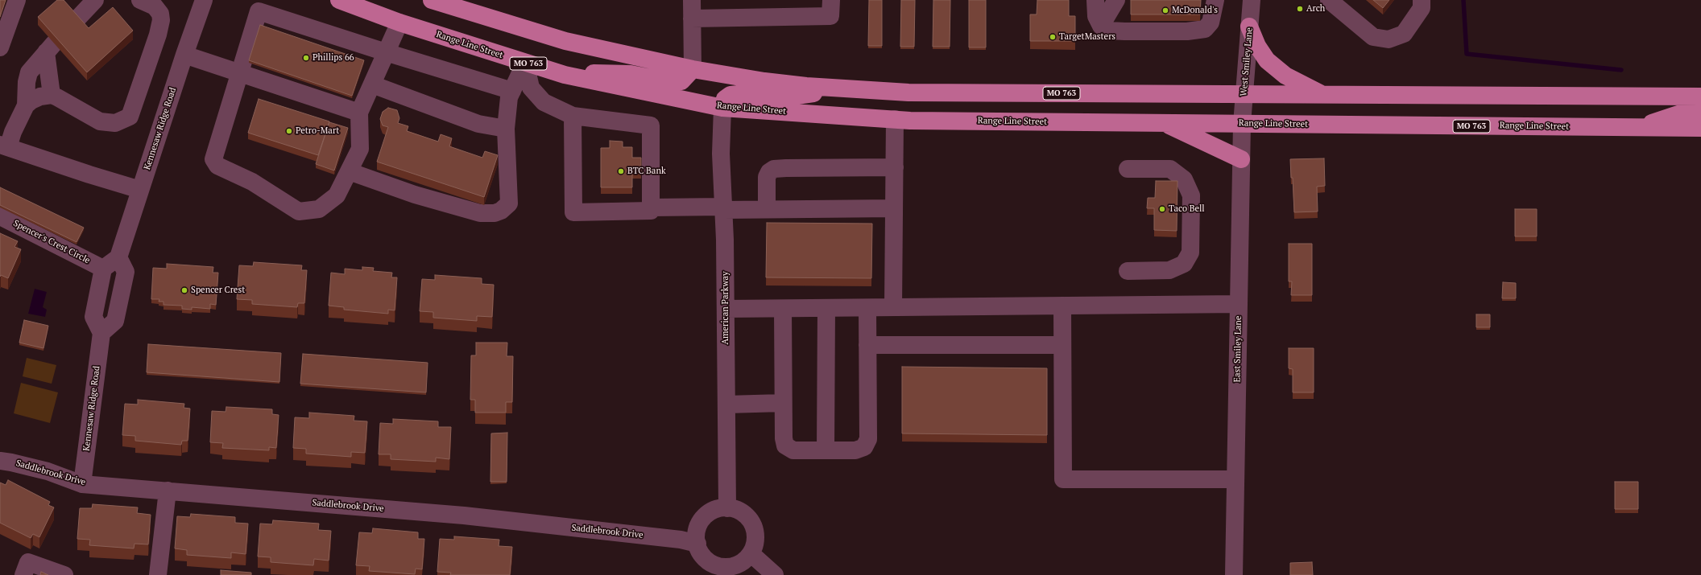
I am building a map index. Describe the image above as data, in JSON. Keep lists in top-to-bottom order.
{
  "streets": {
    "main road": ["Range Line Street", "MO 763"],
    "street": [
      "West Smiley Lane",
      "Kennesaw Ridge Road",
      "Spencer's Crest Circle",
      "American Parkway",
      "East Smiley Lane",
      "Saddlebrook Drive"
    ]
  },
  "crossings": [
    ["Range Line Street", "West Smiley Lane"],
    ["Range Line Street", "American Parkway"],
    ["Range Line Street", "East Smiley Lane"],
    ["West Smiley Lane", "MO 763"],
    ["West Smiley Lane", "East Smiley Lane"],
    ["Kennesaw Ridge Road", "Saddlebrook Drive"],
    ["American Parkway", "Saddlebrook Drive"]
  ],
  "places": [
    "Arch",
    "McDonald's",
    "TargetMasters",
    "Phillips 66",
    "Petro-Mart",
    "BTC Bank",
    "Taco Bell",
    "Spencer Crest"
  ]
}
